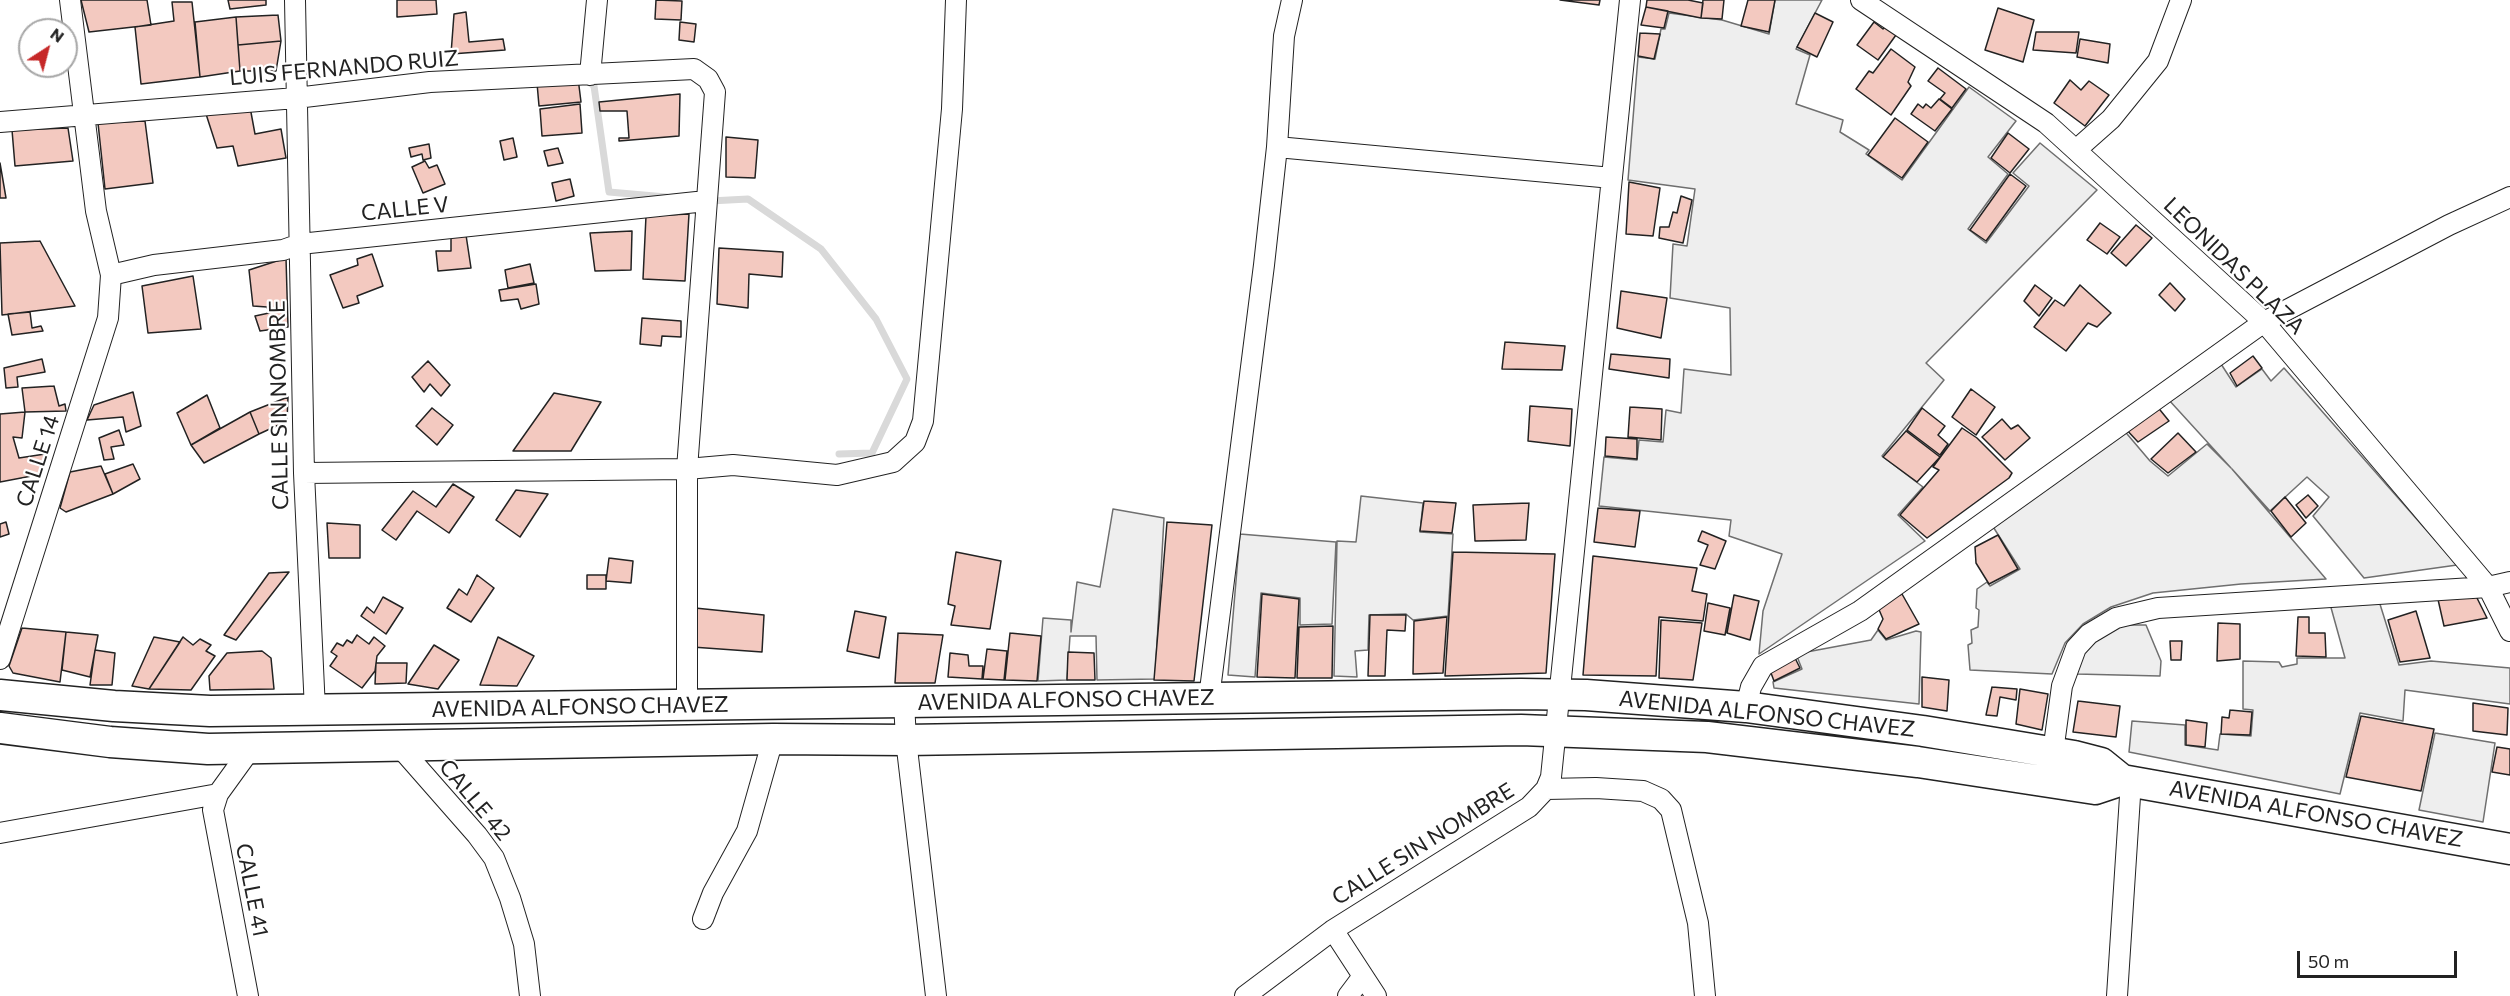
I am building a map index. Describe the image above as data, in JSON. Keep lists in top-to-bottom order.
{
  "streets": {
    "main road": ["AVENIDA ALFONSO CHAVEZ"],
    "street": [
      "LUIS FERNANDO RUIZ",
      "CALLE V",
      "LEONIDAS PLAZA",
      "CALLE SIN NOMBRE",
      "CALLE 14",
      "CALLE 42",
      "CALLE 41"
    ]
  },
  "crossings": [
    ["LUIS FERNANDO RUIZ", "CALLE V"],
    ["LUIS FERNANDO RUIZ", "CALLE SIN NOMBRE"],
    ["LUIS FERNANDO RUIZ", "CALLE 14"],
    ["CALLE V", "CALLE SIN NOMBRE"],
    ["CALLE V", "CALLE 14"],
    ["CALLE SIN NOMBRE", "AVENIDA ALFONSO CHAVEZ"],
    ["AVENIDA ALFONSO CHAVEZ", "CALLE 42"]
  ],
  "scale_bar": "50 m",
  "north": "top right"
}
